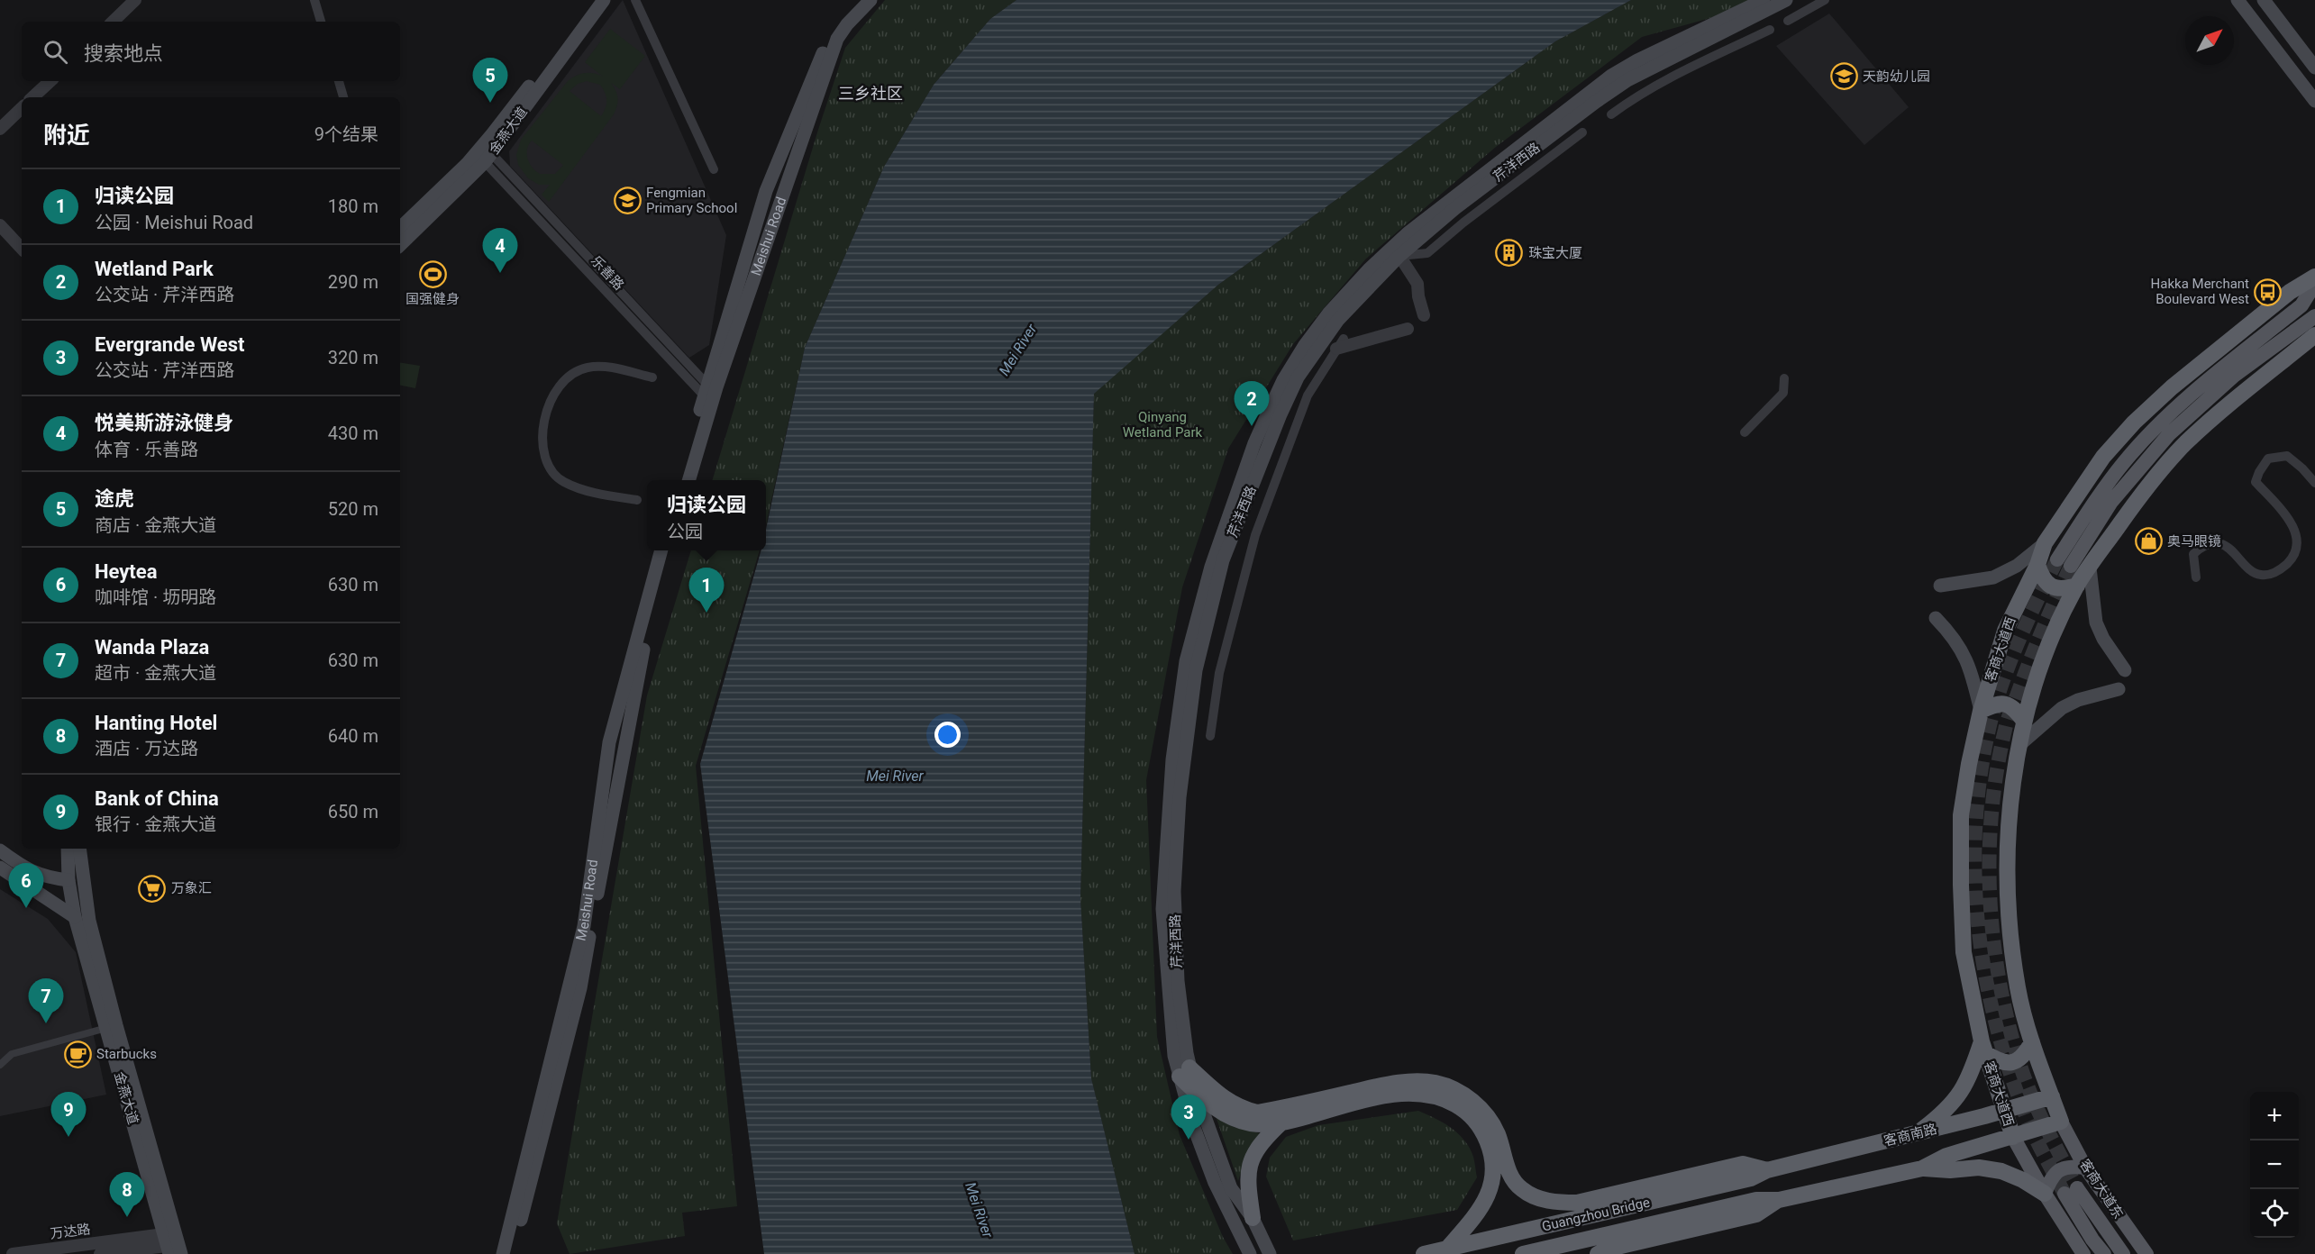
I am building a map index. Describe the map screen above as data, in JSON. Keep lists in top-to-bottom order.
{
  "streets": {
    "highway": ["客商大道西", "客商南路", "Guangzhou Bridge"],
    "main road": [
      "金燕大道",
      "芹洋西路",
      "Meishui Road",
      "客商大道东"
    ],
    "street": ["乐善路", "万达路"]
  },
  "crossings": [
    ["金燕大道", "乐善路"],
    ["金燕大道", "万达路"],
    ["Meishui Road", "乐善路"],
    ["客商大道西", "客商南路"],
    ["客商南路", "Guangzhou Bridge"]
  ],
  "districts": ["三乡社区"],
  "water": ["Mei River"],
  "parks": ["Qinyang Wetland Park"],
  "places": {
    "school or university": ["天韵幼儿园", "Fengmian Primary School"],
    "building": ["珠宝大厦"],
    "sports": ["国强健身"],
    "bus stop": ["Hakka Merchant Boulevard West"],
    "shop": ["奥马眼镜"],
    "supermarket": ["万象汇"],
    "cafe": ["Starbucks"]
  },
  "north": "top right",
  "page": {
    "search": "搜索地点",
    "pins": [
      "5",
      "4",
      "2",
      "1",
      "6",
      "7",
      "9",
      "3",
      "8"
    ],
    "heading": ["附近", "9个结果"],
    "list": [
      {
        "mark": "1",
        "name": "归读公园",
        "note": "公园 · Meishui Road",
        "value": "180 m"
      },
      {
        "mark": "2",
        "name": "Wetland Park",
        "note": "公交站 · 芹洋西路",
        "value": "290 m"
      },
      {
        "mark": "3",
        "name": "Evergrande West",
        "note": "公交站 · 芹洋西路",
        "value": "320 m"
      },
      {
        "mark": "4",
        "name": "悦美斯游泳健身",
        "note": "体育 · 乐善路",
        "value": "430 m"
      },
      {
        "mark": "5",
        "name": "途虎",
        "note": "商店 · 金燕大道",
        "value": "520 m"
      },
      {
        "mark": "6",
        "name": "Heytea",
        "note": "咖啡馆 · 坜明路",
        "value": "630 m"
      },
      {
        "mark": "7",
        "name": "Wanda Plaza",
        "note": "超市 · 金燕大道",
        "value": "630 m"
      },
      {
        "mark": "8",
        "name": "Hanting Hotel",
        "note": "酒店 · 万达路",
        "value": "640 m"
      },
      {
        "mark": "9",
        "name": "Bank of China",
        "note": "银行 · 金燕大道",
        "value": "650 m"
      }
    ],
    "popup": ["归读公园", "公园"],
    "map_buttons": ["+", "−"]
  }
}
